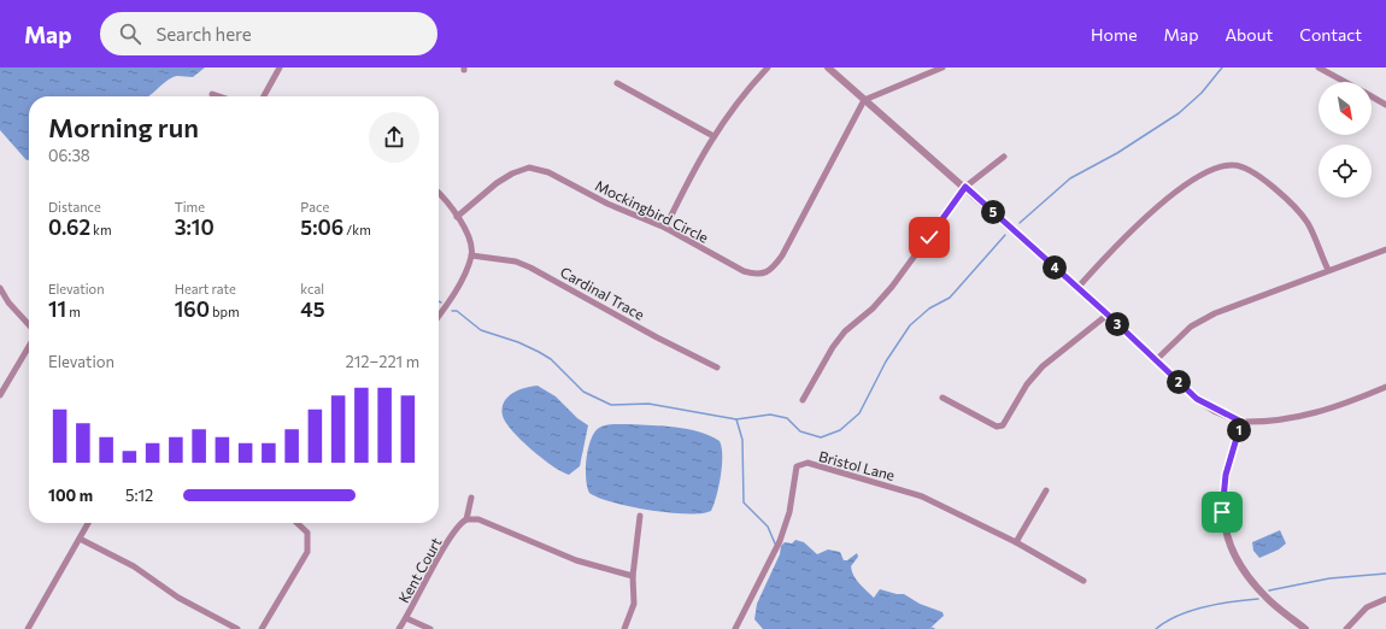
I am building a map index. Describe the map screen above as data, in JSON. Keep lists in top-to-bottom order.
{
  "streets": {
    "street": [
      "Mockingbird Circle",
      "Cardinal Trace",
      "Bristol Lane",
      "Kent Court"
    ]
  },
  "north": "bottom right",
  "page": {
    "header": "Map",
    "search": "Search here",
    "nav": [
      "Home",
      "Map",
      "About",
      "Contact"
    ],
    "heading": ["Morning run", "06:38"],
    "stats": [
      ["Distance", "0.62 km"],
      ["Time", "3:10"],
      ["Pace", "5:06 /km"],
      ["Elevation", "11 m"],
      ["Heart rate", "160 bpm"],
      ["kcal", "45"]
    ],
    "pins": [
      "5",
      "4",
      "3",
      "2",
      "1"
    ],
    "chart": ["Elevation", "212–221 m"],
    "list": [
      {
        "name": "100 m",
        "note": "5:12"
      }
    ]
  }
}
